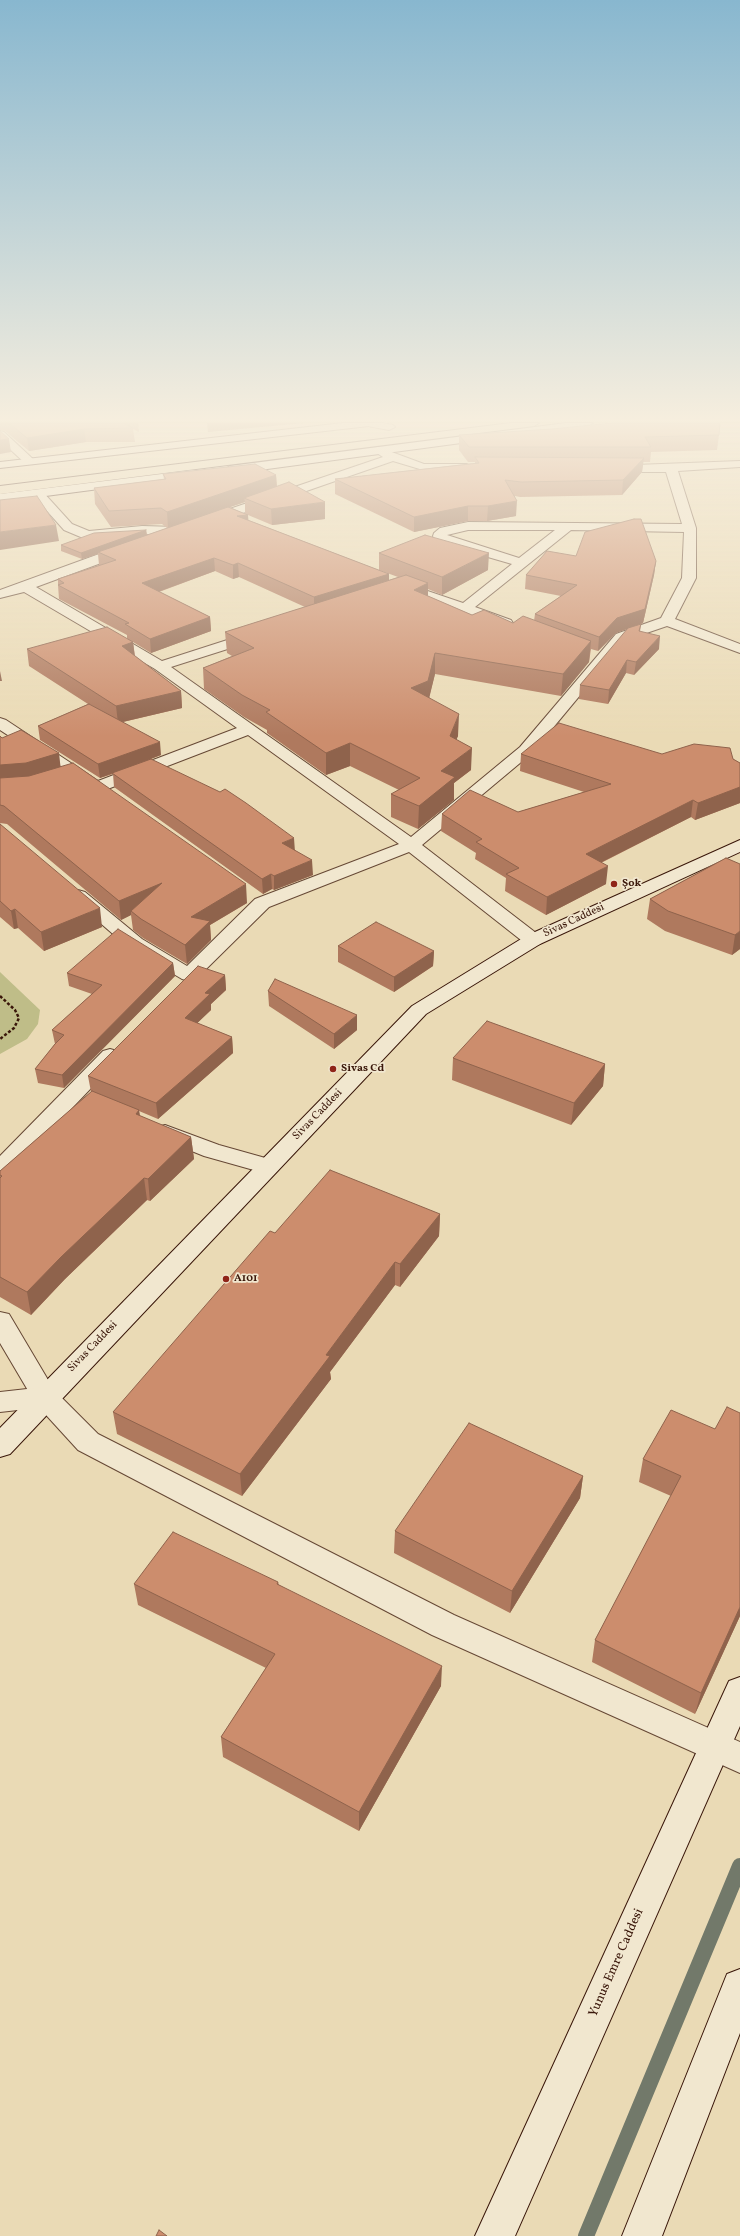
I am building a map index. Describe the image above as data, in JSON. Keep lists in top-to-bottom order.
{
  "streets": {
    "street": ["Sivas Caddesi", "Yunus Emre Caddesi"]
  },
  "places": ["Şok", "Sivas Cd", "A101"]
}
